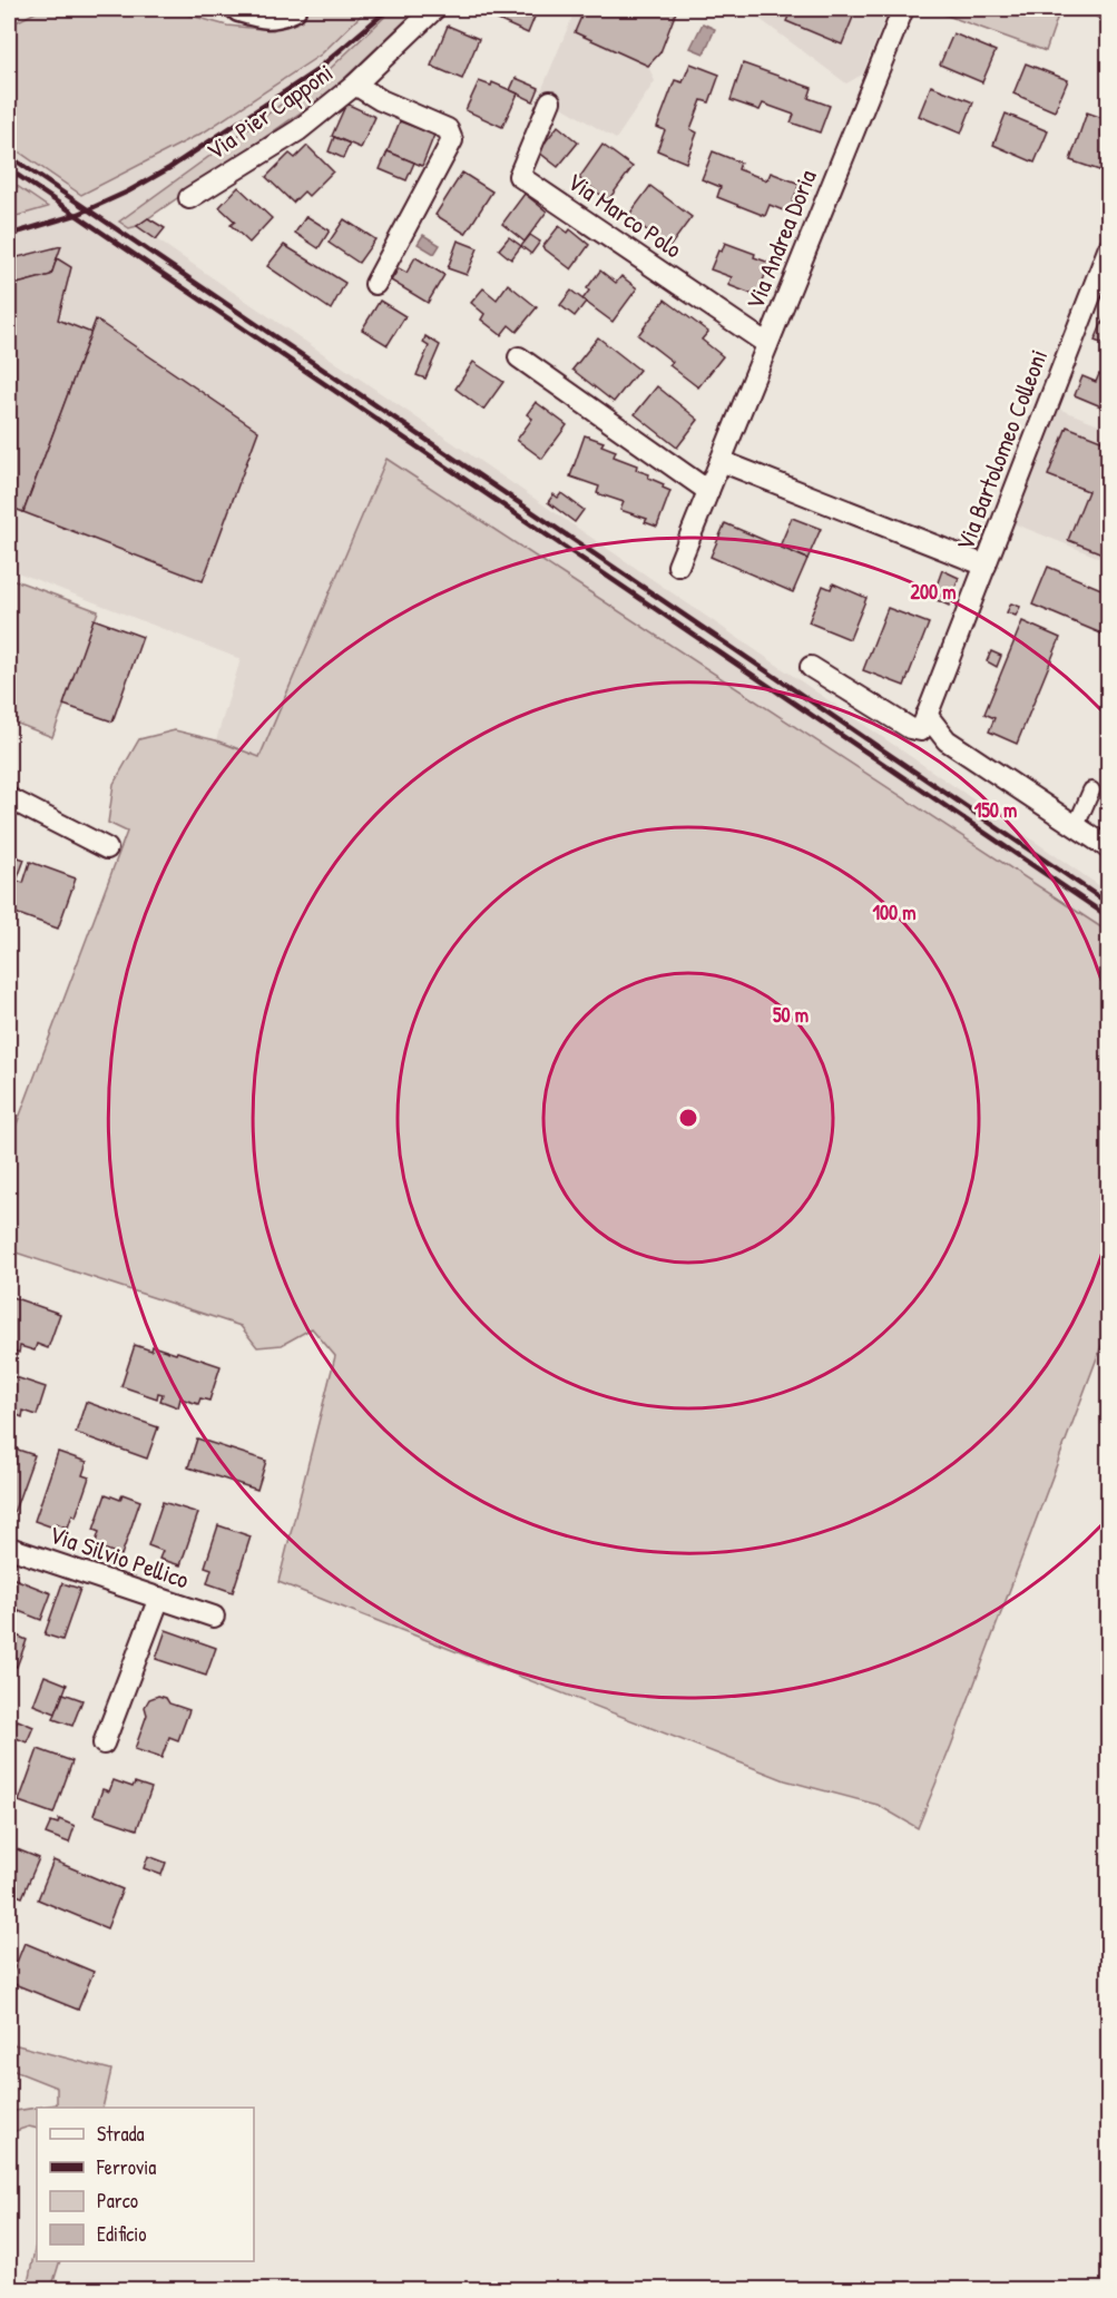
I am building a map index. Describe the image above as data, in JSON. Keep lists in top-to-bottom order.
{
  "streets": {
    "street": [
      "Via Pier Capponi",
      "Via Marco Polo",
      "Via Andrea Doria",
      "Via Bartolomeo Colleoni",
      "Via Silvio Pellico"
    ]
  },
  "crossings": [
    ["Via Marco Polo", "Via Andrea Doria"]
  ],
  "legend": [
    "Strada",
    "Ferrovia",
    "Parco",
    "Edificio"
  ],
  "rings": [
    "200 m",
    "150 m",
    "100 m",
    "50 m"
  ]
}
